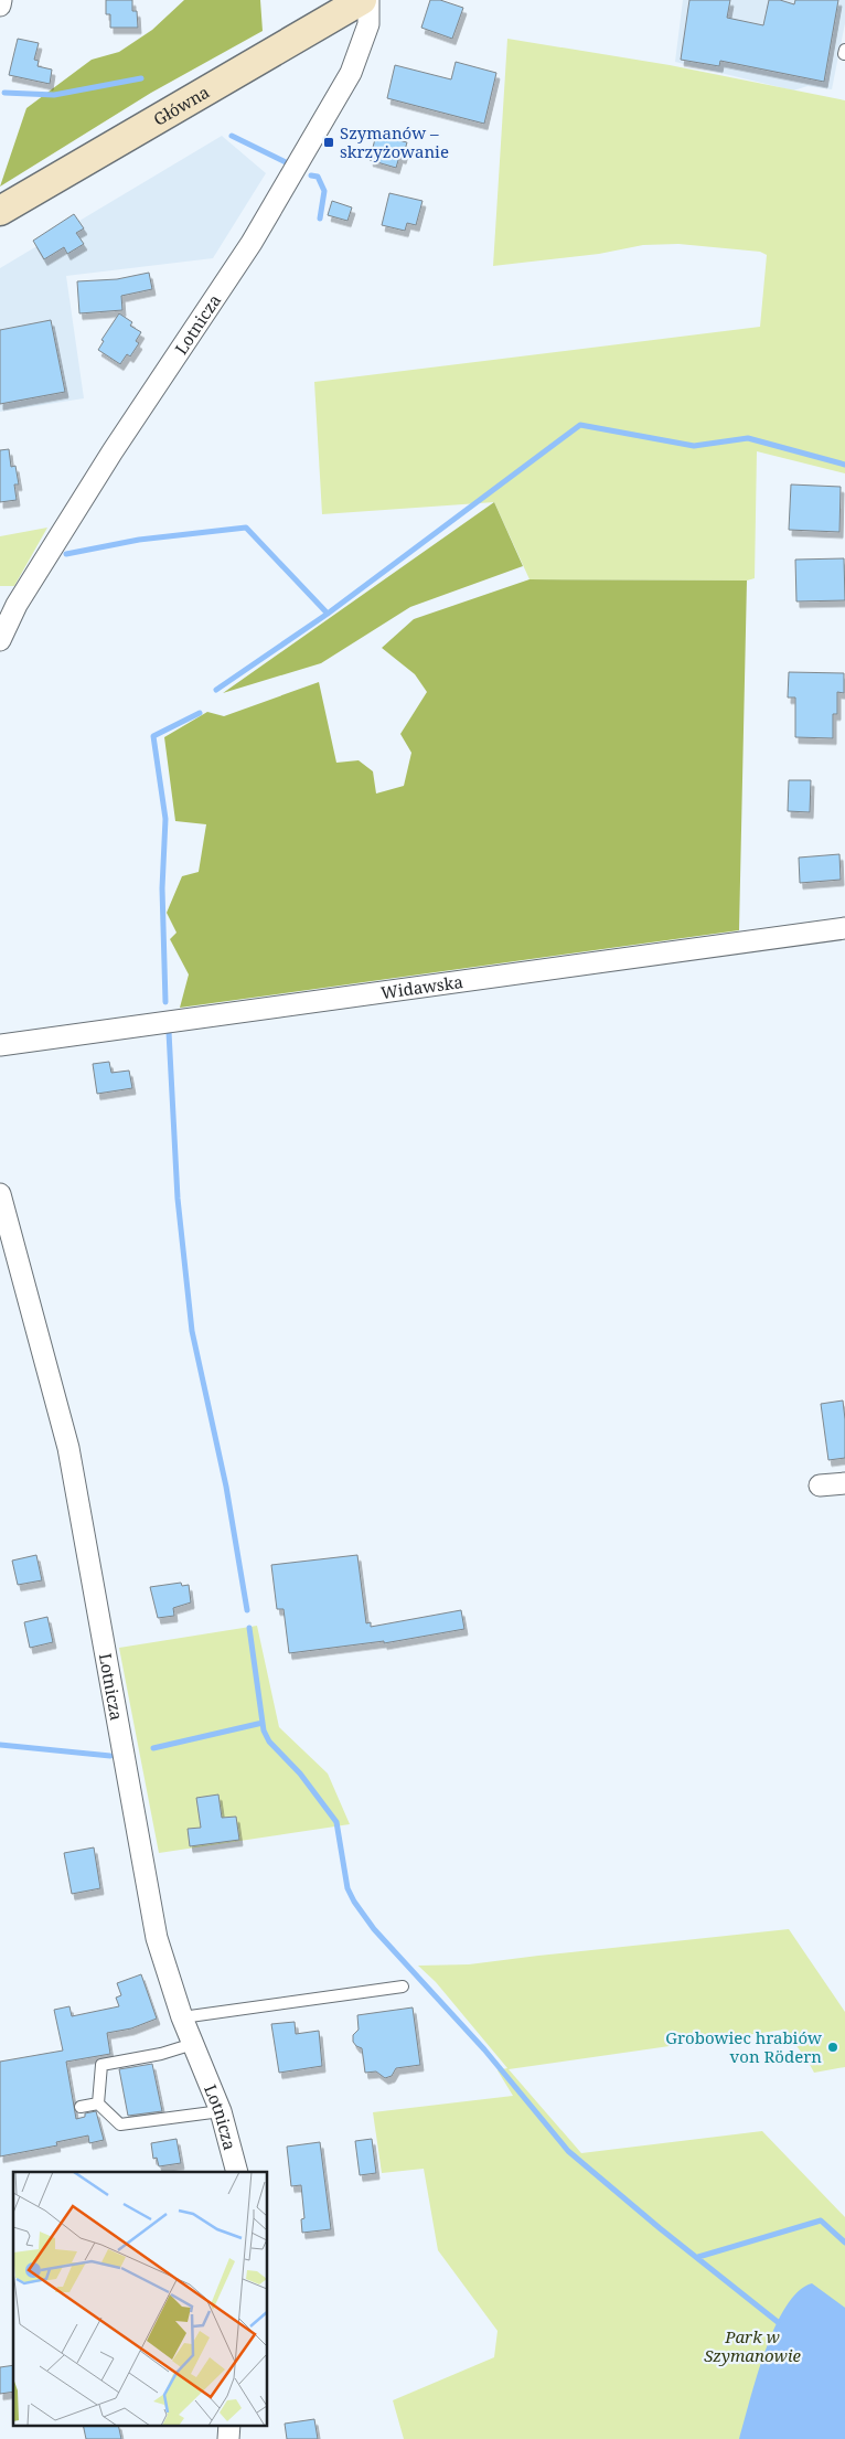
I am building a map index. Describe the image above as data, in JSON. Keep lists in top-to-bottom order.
{
  "streets": {
    "main road": ["Główna"],
    "street": ["Lotnicza", "Widawska"]
  },
  "parks": ["Park w Szymanowie"],
  "places": {
    "transit": ["Szymanów – skrzyżowanie"],
    "other": ["Grobowiec hrabiów von Rödern"]
  }
}
